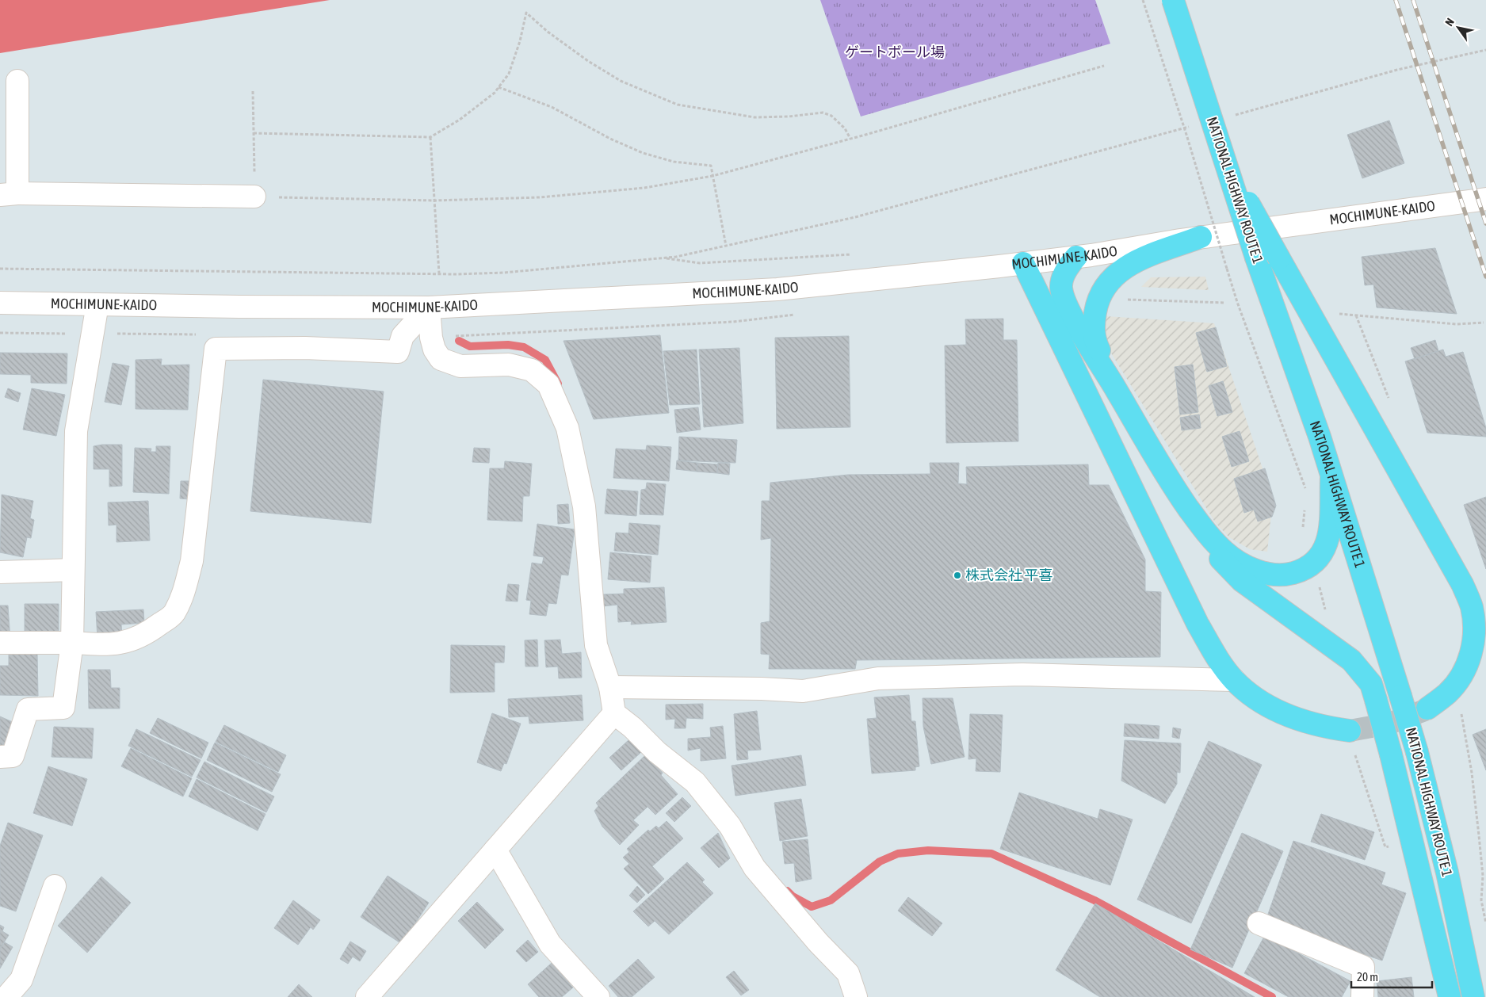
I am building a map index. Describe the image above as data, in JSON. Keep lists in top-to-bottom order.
{
  "streets": {
    "highway": ["NATIONAL HIGHWAY ROUTE 1"],
    "street": ["MOCHIMUNE-KAIDO"]
  },
  "parks": ["ゲートボール場"],
  "places": ["株式会社 平喜"],
  "scale_bar": "20 m",
  "north": "top left"
}
